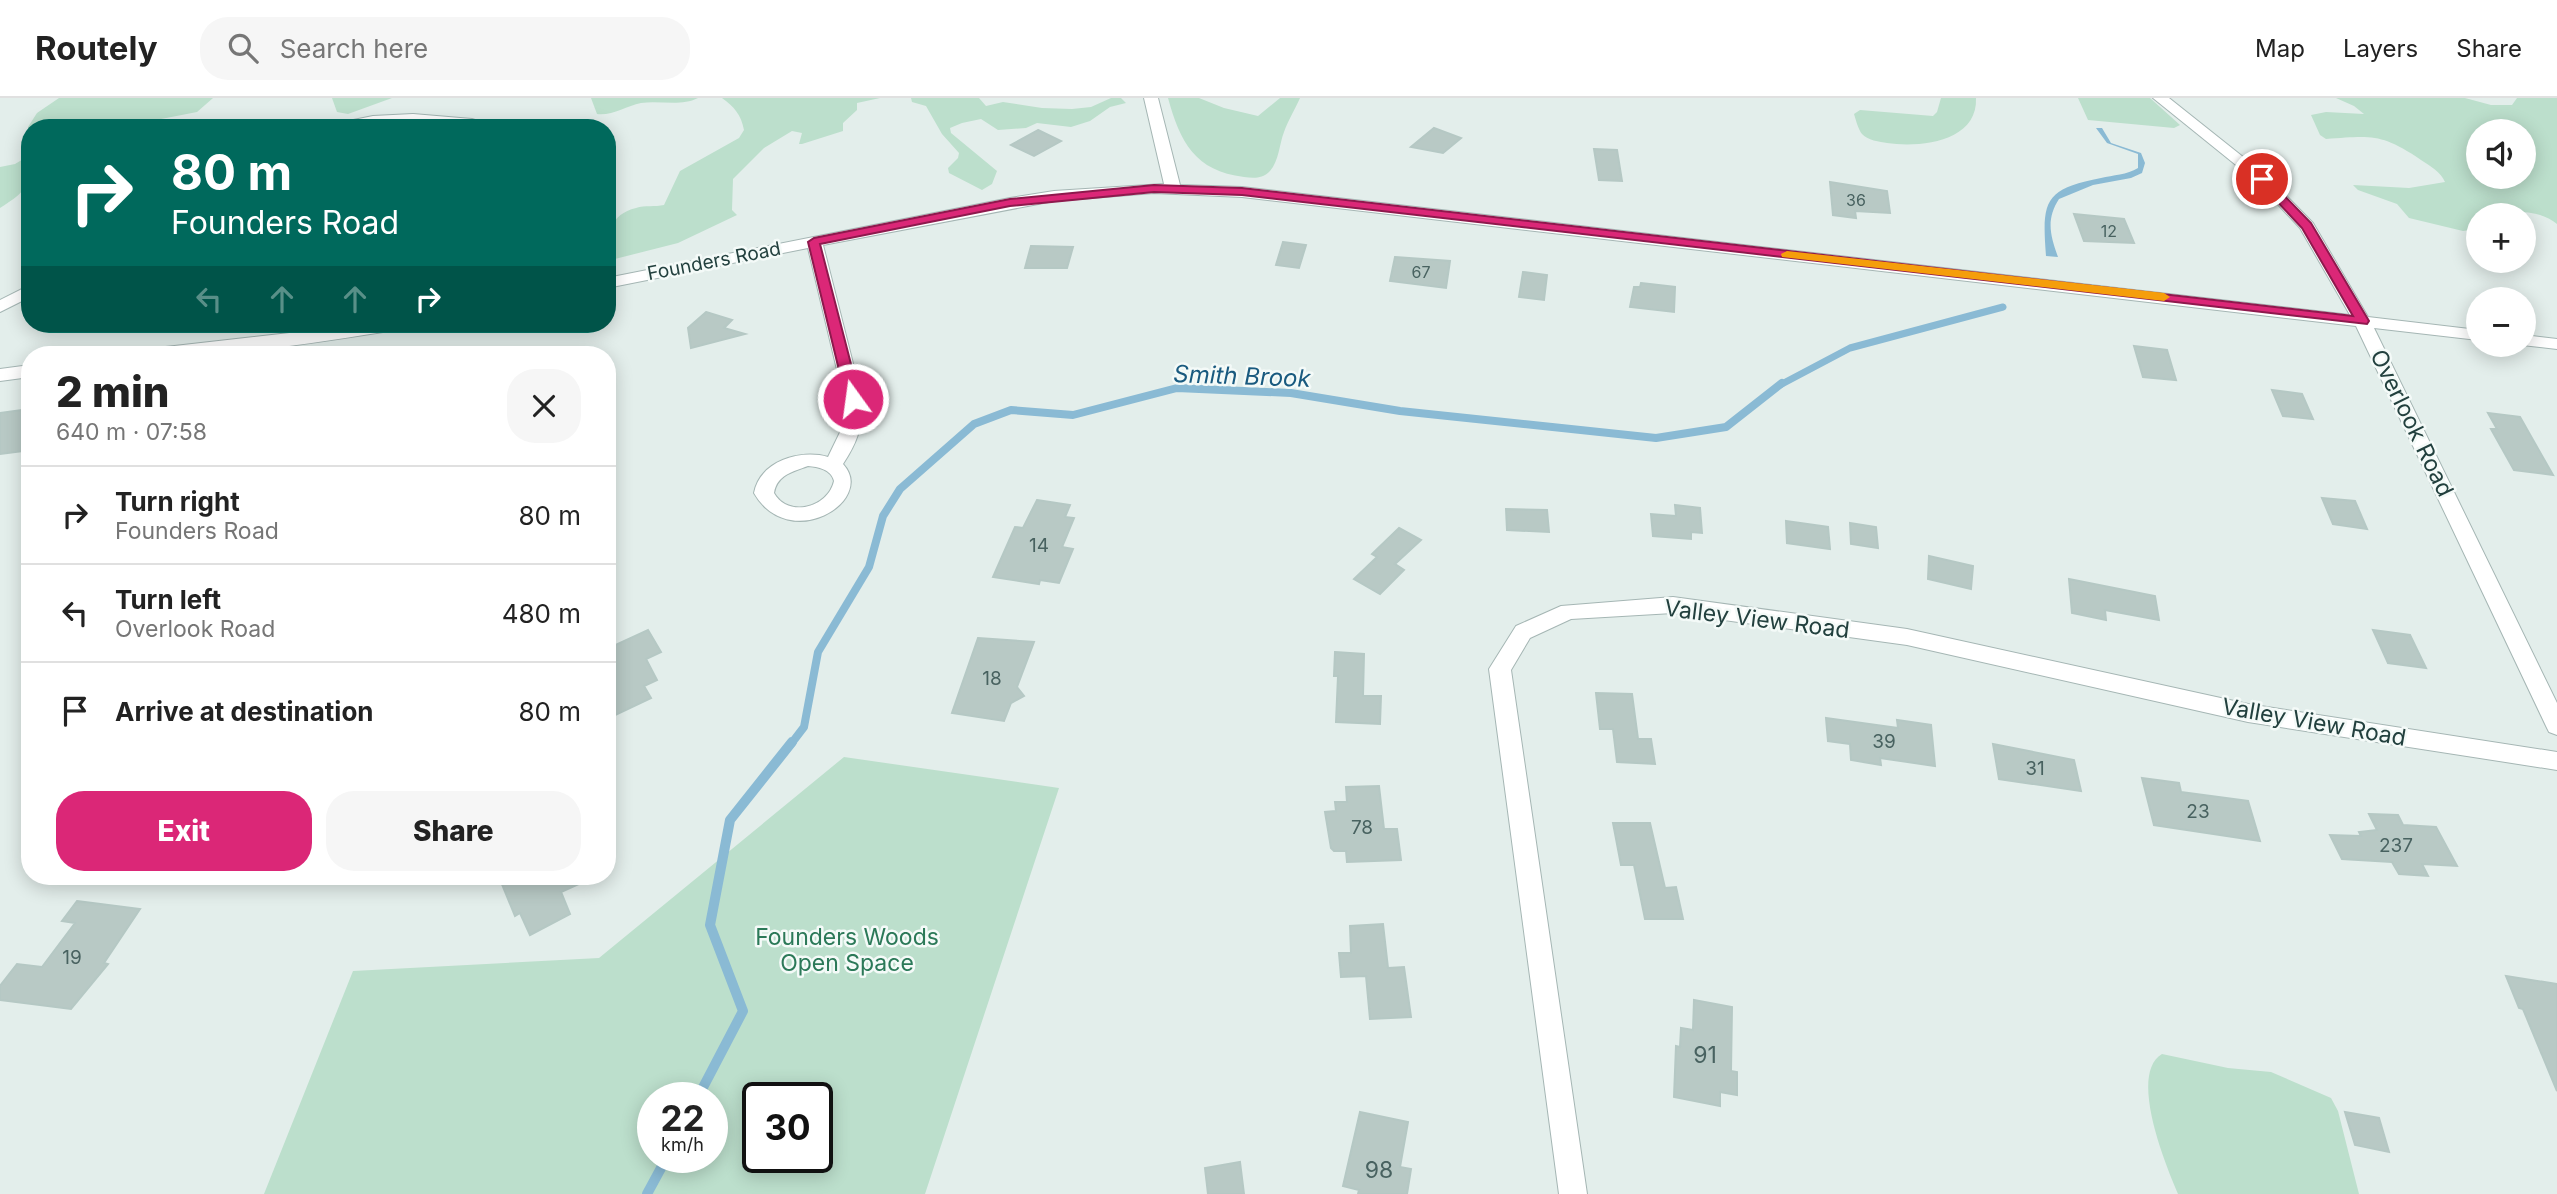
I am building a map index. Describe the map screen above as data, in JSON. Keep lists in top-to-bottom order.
{
  "streets": {
    "street": ["Founders Road", "Overlook Road", "Valley View Road"]
  },
  "crossings": [
    ["Founders Road", "Overlook Road"]
  ],
  "water": ["Smith Brook"],
  "parks": ["Founders Woods Open Space"],
  "house_numbers": [
    "36",
    "12",
    "67",
    "14",
    "18",
    "39",
    "31",
    "23",
    "78",
    "237",
    "19",
    "91",
    "98"
  ],
  "page": {
    "header": "Routely",
    "search": "Search here",
    "nav": ["Map", "Layers", "Share"],
    "map_buttons": ["+", "−"],
    "turn": ["80 m", "Founders Road"],
    "heading": ["2 min", "640 m · 07:58"],
    "list": [
      {
        "name": "Turn right",
        "note": "Founders Road",
        "value": "80 m"
      },
      {
        "name": "Turn left",
        "note": "Overlook Road",
        "value": "480 m"
      },
      {
        "name": "Arrive at destination",
        "value": "80 m"
      }
    ],
    "buttons": ["Exit", "Share"],
    "speed": "22 km/h",
    "limit": "30"
  }
}
